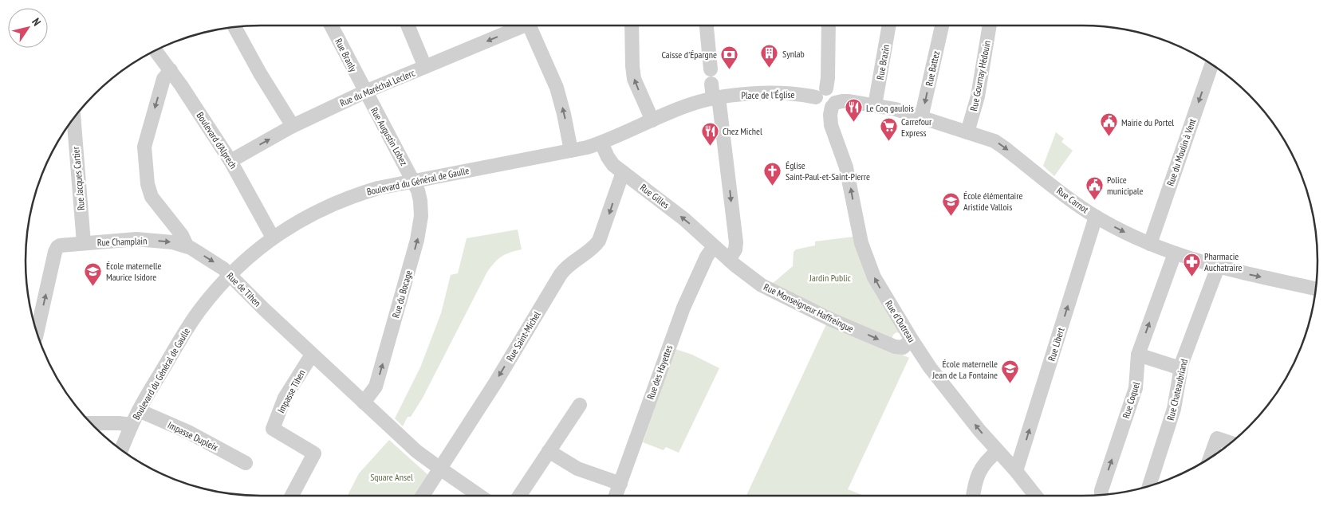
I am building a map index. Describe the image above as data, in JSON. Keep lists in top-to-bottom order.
{
  "streets": {
    "street": [
      "Rue Branly",
      "Rue Brazin",
      "Rue Battez",
      "Rue Gournay Hédouin",
      "Rue du Maréchal Leclerc",
      "Place de l'Église",
      "Rue Augustin Lobez",
      "Boulevard d'Alprech",
      "Rue du Moulin à Vent",
      "Rue Jacques Cartier",
      "Boulevard du Général de Gaulle",
      "Rue Gilles",
      "Rue Carnot",
      "Rue Champlain",
      "Rue de Tihen",
      "Rue du Bocage",
      "Rue Monseigneur Haffreingue",
      "Rue d'Outreau",
      "Rue Saint-Michel",
      "Rue Libert",
      "Rue des Hayettes",
      "Rue Chateaubriand",
      "Impasse Tihen",
      "Rue Coquel",
      "Impasse Dupleix"
    ]
  },
  "crossings": [
    ["Rue Branly", "Rue du Maréchal Leclerc"],
    ["Rue Branly", "Rue Augustin Lobez"],
    ["Rue Brazin", "Rue Carnot"],
    ["Rue Battez", "Rue Carnot"],
    ["Rue Gournay Hédouin", "Rue Carnot"],
    ["Rue du Maréchal Leclerc", "Rue Augustin Lobez"],
    ["Rue du Maréchal Leclerc", "Boulevard d'Alprech"],
    ["Place de l'Église", "Boulevard du Général de Gaulle"],
    ["Rue Augustin Lobez", "Boulevard du Général de Gaulle"],
    ["Rue Augustin Lobez", "Rue du Bocage"],
    ["Boulevard d'Alprech", "Boulevard du Général de Gaulle"],
    ["Boulevard d'Alprech", "Rue de Tihen"],
    ["Rue du Moulin à Vent", "Rue Carnot"],
    ["Rue Jacques Cartier", "Rue Champlain"],
    ["Boulevard du Général de Gaulle", "Rue Gilles"],
    ["Boulevard du Général de Gaulle", "Rue de Tihen"],
    ["Boulevard du Général de Gaulle", "Rue du Bocage"],
    ["Boulevard du Général de Gaulle", "Impasse Dupleix"],
    ["Rue Gilles", "Rue Monseigneur Haffreingue"],
    ["Rue Gilles", "Rue Saint-Michel"],
    ["Rue Gilles", "Rue des Hayettes"],
    ["Rue Carnot", "Rue d'Outreau"],
    ["Rue Carnot", "Rue Libert"],
    ["Rue Carnot", "Rue Chateaubriand"],
    ["Rue Carnot", "Rue Coquel"],
    ["Rue Champlain", "Rue de Tihen"],
    ["Rue de Tihen", "Rue du Bocage"],
    ["Rue de Tihen", "Rue Saint-Michel"],
    ["Rue de Tihen", "Impasse Tihen"],
    ["Rue Monseigneur Haffreingue", "Rue d'Outreau"],
    ["Rue Monseigneur Haffreingue", "Rue des Hayettes"],
    ["Rue d'Outreau", "Rue Libert"]
  ],
  "one_way": [
    "Rue du Moulin à Vent",
    "Rue Gilles",
    "Rue Carnot",
    "Rue de Tihen",
    "Rue du Bocage",
    "Rue Monseigneur Haffreingue",
    "Rue Libert",
    "Rue Coquel"
  ],
  "parks": ["Jardin Public", "Square Ansel"],
  "places": {
    "building": ["Synlab"],
    "bank": ["Caisse d'Épargne"],
    "restaurant": ["Le Coq gaulois", "Chez Michel"],
    "public building": ["Mairie du Portel", "Police municipale"],
    "supermarket": ["Carrefour Express"],
    "church": ["Église Saint-Paul-et-Saint-Pierre"],
    "school or university": ["École élémentaire Aristide Vallois", "École maternelle Maurice Isidore", "École maternelle Jean de La Fontaine"],
    "pharmacy": ["Pharmacie Auchatraire"]
  },
  "north": "top right"
}
